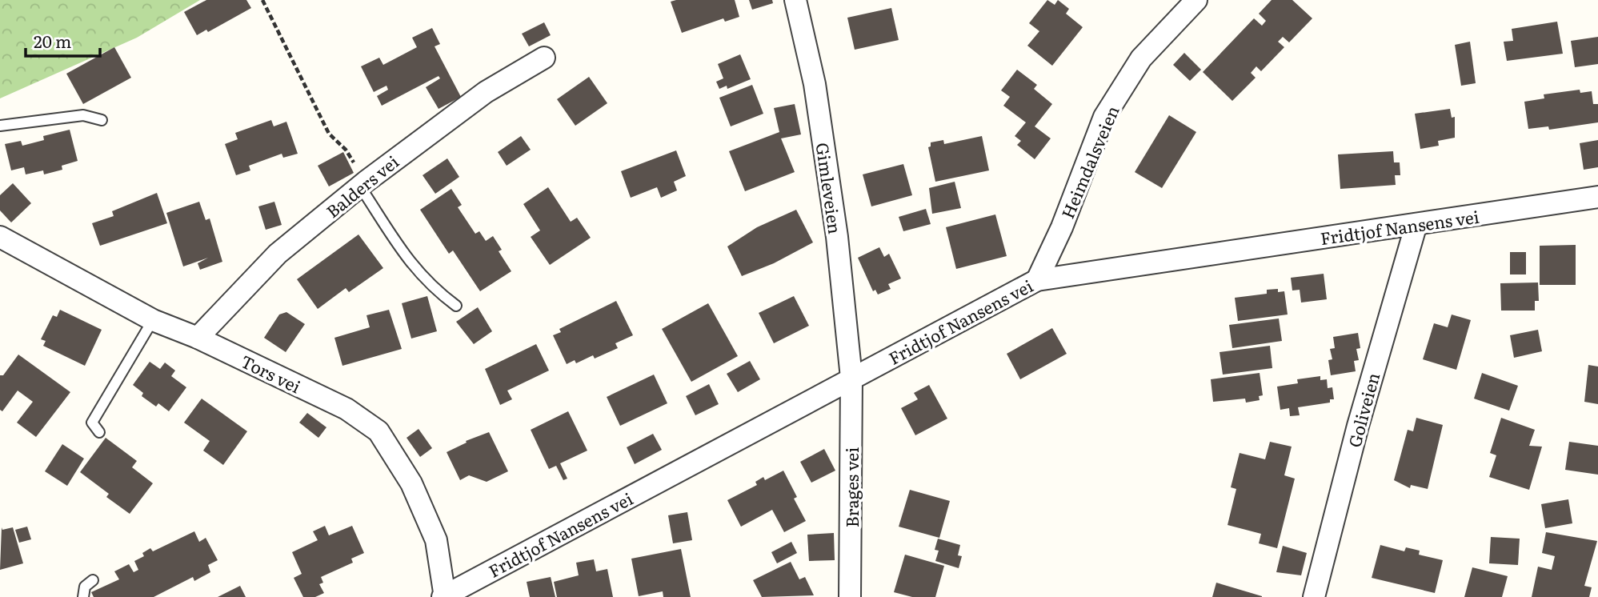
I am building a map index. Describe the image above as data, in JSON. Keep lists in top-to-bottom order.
{
  "streets": {
    "street": [
      "Heimdalsveien",
      "Balders vei",
      "Gimleveien",
      "Fridtjof Nansens vei",
      "Tors vei",
      "Goliveien",
      "Brages vei"
    ]
  },
  "crossings": [
    ["Heimdalsveien", "Fridtjof Nansens vei"],
    ["Balders vei", "Tors vei"],
    ["Gimleveien", "Fridtjof Nansens vei"],
    ["Gimleveien", "Brages vei"],
    ["Fridtjof Nansens vei", "Tors vei"],
    ["Fridtjof Nansens vei", "Goliveien"],
    ["Fridtjof Nansens vei", "Brages vei"]
  ],
  "scale_bar": "20 m"
}
